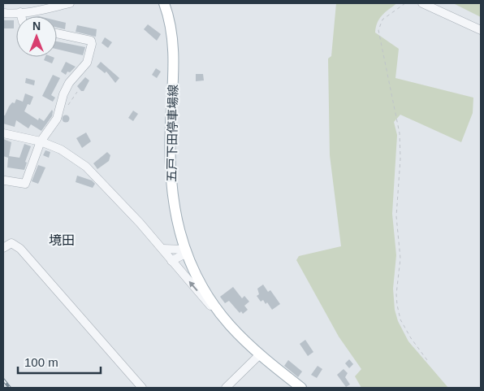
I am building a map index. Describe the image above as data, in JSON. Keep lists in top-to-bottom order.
{
  "streets": {
    "main road": ["五戸下田停車場線"]
  },
  "districts": ["境田"],
  "scale_bar": "100 m",
  "north": "top"
}
